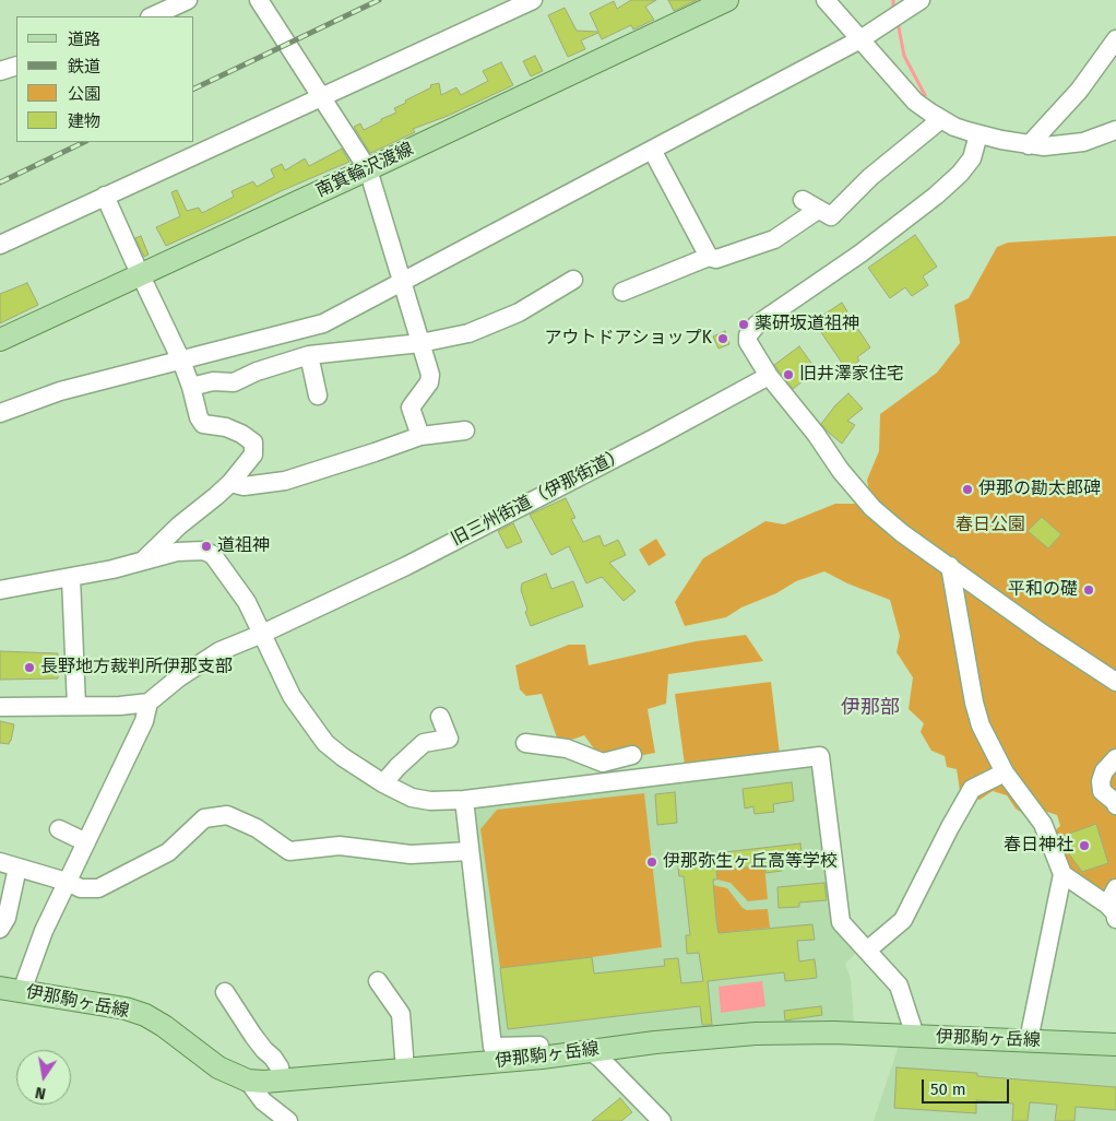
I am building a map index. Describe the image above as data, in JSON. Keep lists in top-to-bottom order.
{
  "streets": {
    "main road": ["南箕輪沢渡線", "伊那駒ヶ岳線"],
    "street": ["旧三州街道（伊那街道）"]
  },
  "districts": ["伊那部"],
  "parks": ["春日公園"],
  "places": [
    "薬研坂道祖神",
    "アウトドアショップK",
    "旧井澤家住宅",
    "伊那の勘太郎碑",
    "道祖神",
    "平和の礎",
    "長野地方裁判所伊那支部",
    "春日神社",
    "伊那弥生ヶ丘高等学校"
  ],
  "legend": [
    "道路",
    "鉄道",
    "公園",
    "建物"
  ],
  "scale_bar": "50 m",
  "north": "bottom"
}
